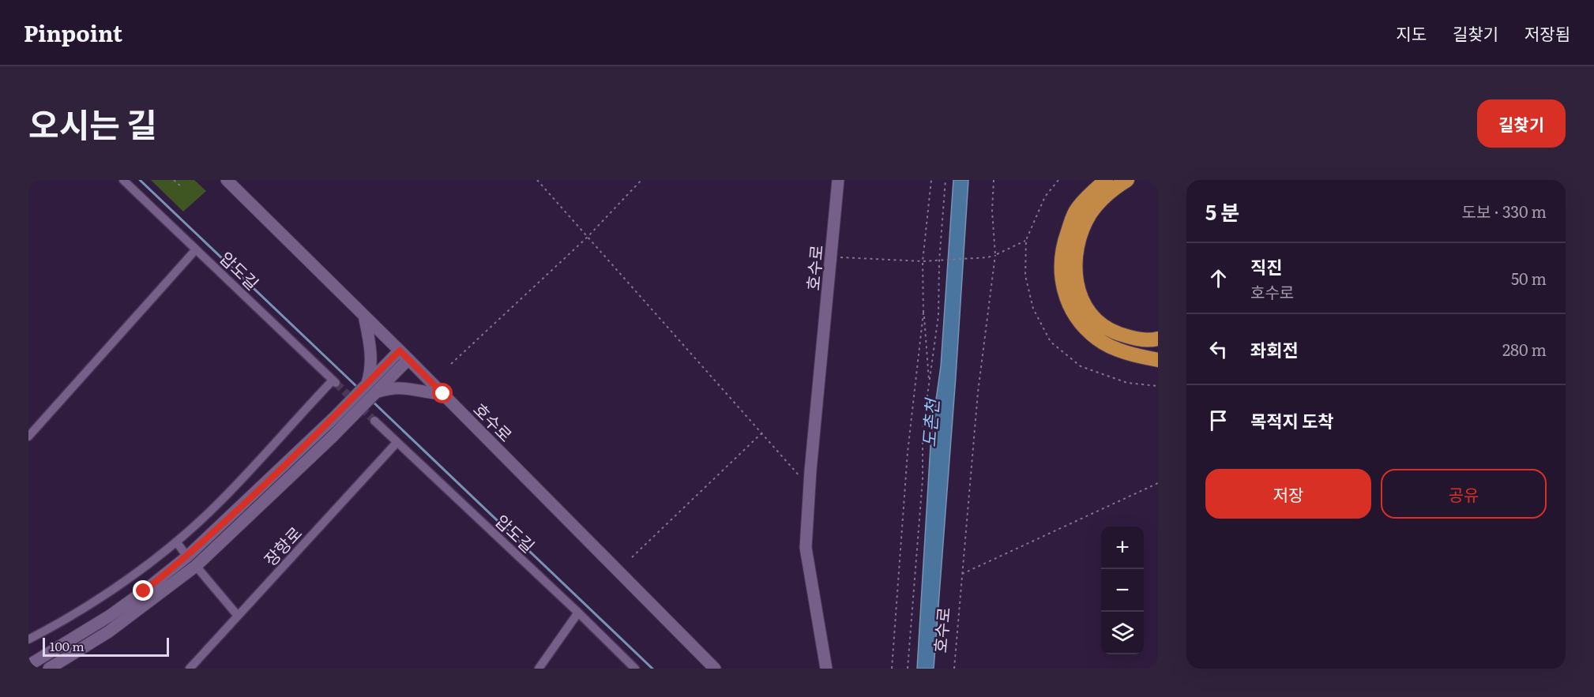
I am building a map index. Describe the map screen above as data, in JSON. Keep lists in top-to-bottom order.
{
  "streets": {
    "main road": ["호수로"],
    "street": ["압도길", "장항로"]
  },
  "crossings": [
    ["압도길", "장항로"]
  ],
  "water": ["도촌천"],
  "scale_bar": "100 m",
  "page": {
    "header": "Pinpoint",
    "nav": ["지도", "길찾기", "저장됨"],
    "title": "오시는 길",
    "buttons": [
      "길찾기",
      ["저장", "공유"]
    ],
    "heading": ["5 분", "도보 · 330 m"],
    "list": [
      ["직진", "호수로", "50 m"],
      ["좌회전", "280 m"],
      "목적지 도착"
    ],
    "map_buttons": ["+", "−"],
    "scale": "100 m"
  }
}
